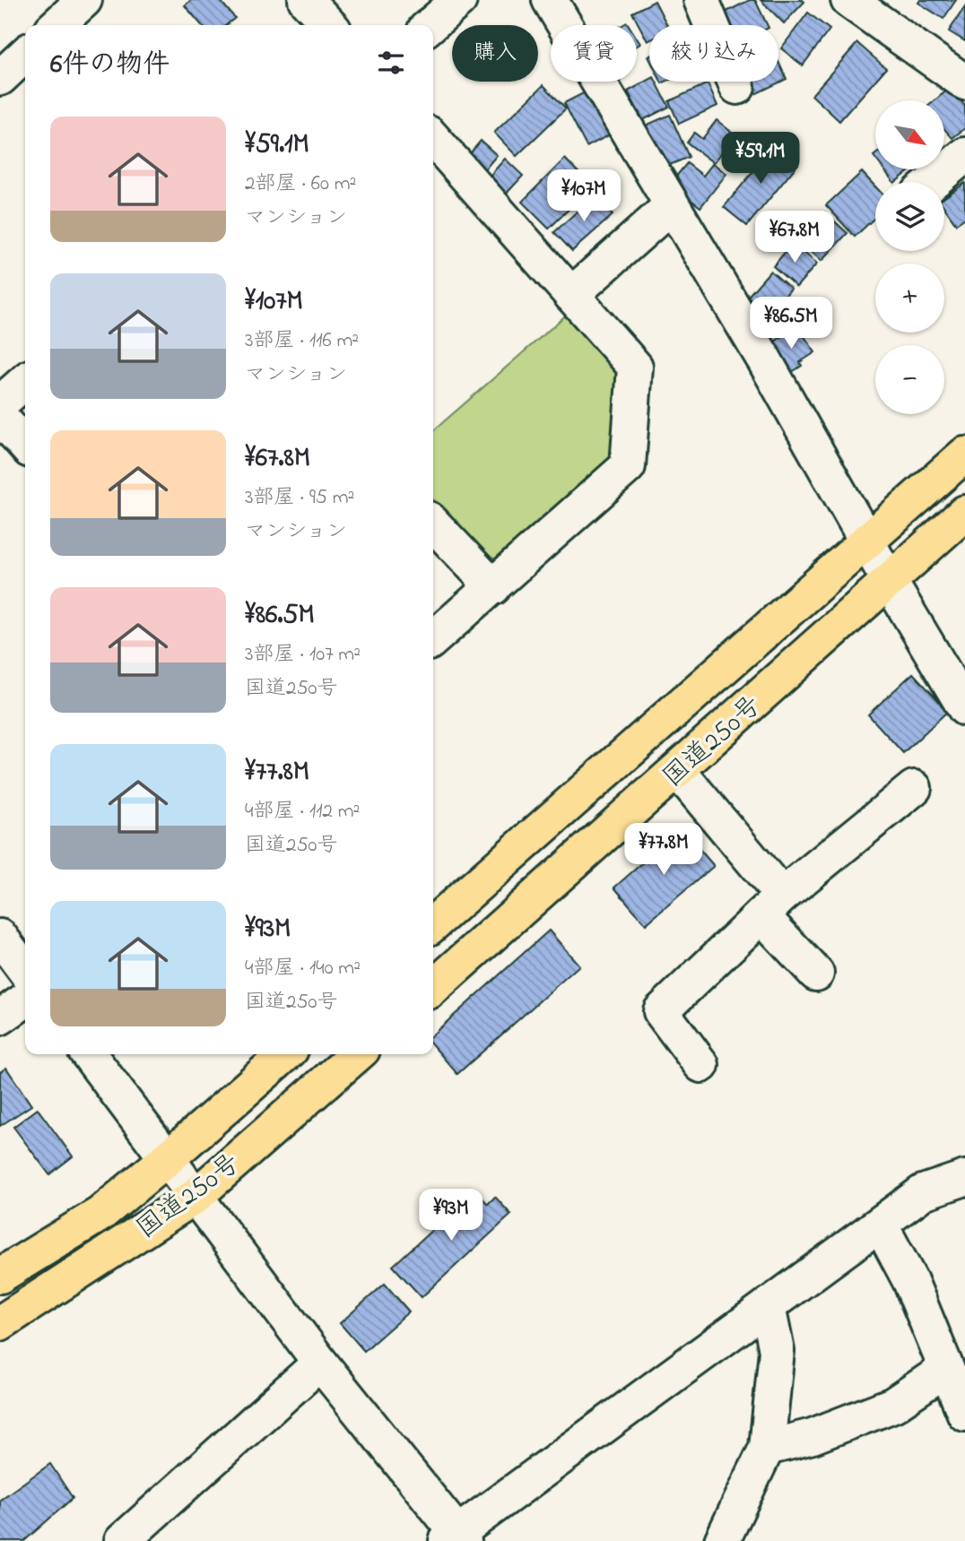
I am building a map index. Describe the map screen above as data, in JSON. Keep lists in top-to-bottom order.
{
  "streets": {
    "highway": ["国道250号"]
  },
  "north": "bottom right",
  "page": {
    "chip": ["購入", "賃貸", "絞り込み"],
    "heading": "6件の物件",
    "map_buttons": ["+", "−"],
    "list": [
      {
        "name": "¥59.1M",
        "note": "2部屋 · 60 m² · マンション"
      },
      {
        "name": "¥107M",
        "note": "3部屋 · 116 m² · マンション"
      },
      {
        "name": "¥67.8M",
        "note": "3部屋 · 95 m² · マンション"
      },
      {
        "name": "¥86.5M",
        "note": "3部屋 · 107 m² · 国道250号"
      },
      {
        "name": "¥77.8M",
        "note": "4部屋 · 112 m² · 国道250号"
      },
      {
        "name": "¥93M",
        "note": "4部屋 · 140 m² · 国道250号"
      }
    ],
    "price": [
      "¥59.1M",
      "¥107M",
      "¥67.8M",
      "¥86.5M",
      "¥77.8M",
      "¥93M"
    ]
  }
}
